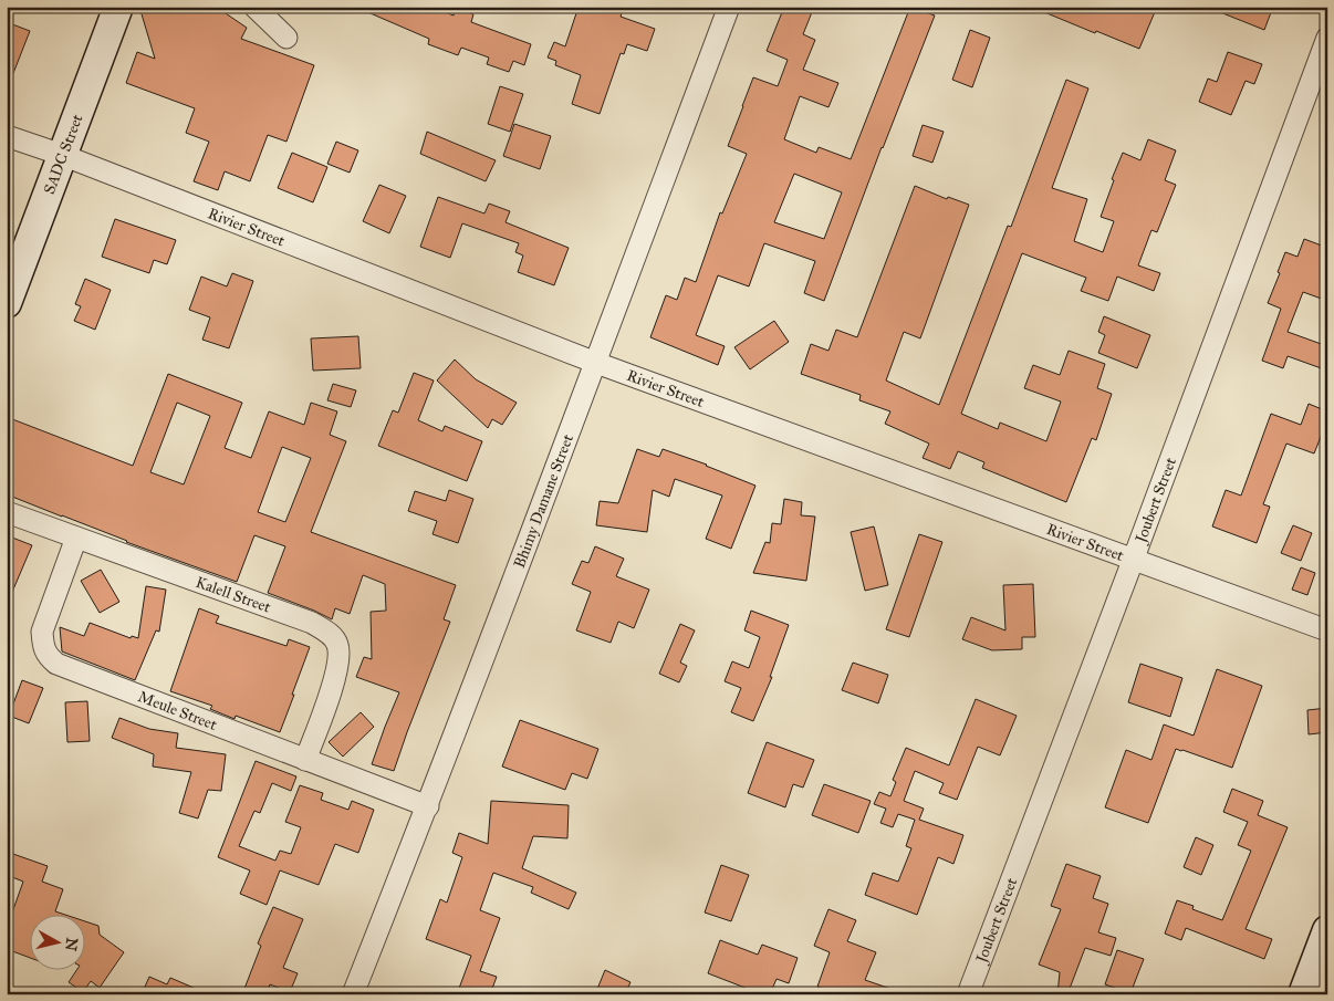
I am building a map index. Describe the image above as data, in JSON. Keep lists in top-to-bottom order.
{
  "streets": {
    "street": [
      "SADC Street",
      "Rivier Street",
      "Bhimy Damane Street",
      "Joubert Street",
      "Kalell Street",
      "Meule Street"
    ]
  },
  "crossings": [
    ["SADC Street", "Rivier Street"],
    ["Rivier Street", "Bhimy Damane Street"],
    ["Rivier Street", "Joubert Street"],
    ["Bhimy Damane Street", "Meule Street"],
    ["Kalell Street", "Meule Street"]
  ],
  "north": "right"
}
